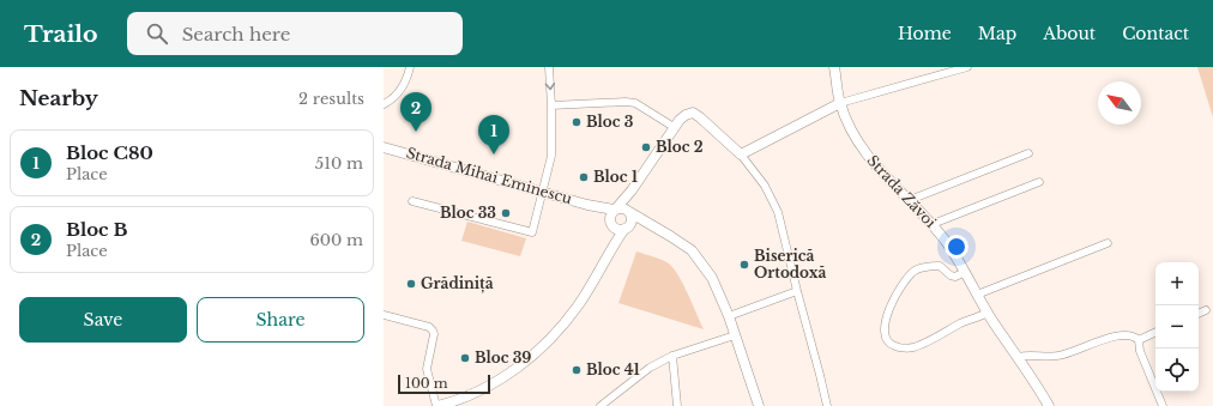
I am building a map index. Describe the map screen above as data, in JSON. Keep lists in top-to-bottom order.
{
  "streets": {
    "street": ["Strada Mihai Eminescu", "Strada Zăvoi"]
  },
  "places": [
    "Bloc 3",
    "Bloc 2",
    "Bloc 1",
    "Bloc 33",
    "Biserică Ortodoxă",
    "Grădiniță",
    "Bloc 39",
    "Bloc 41"
  ],
  "scale_bar": "100 m",
  "north": "top left",
  "page": {
    "header": "Trailo",
    "search": "Search here",
    "nav": [
      "Home",
      "Map",
      "About",
      "Contact"
    ],
    "heading": ["Nearby", "2 results"],
    "pins": ["2", "1"],
    "list": [
      {
        "mark": "1",
        "name": "Bloc C80",
        "note": "Place",
        "value": "510 m"
      },
      {
        "mark": "2",
        "name": "Bloc B",
        "note": "Place",
        "value": "600 m"
      }
    ],
    "map_buttons": ["+", "−"],
    "buttons": ["Save", "Share"],
    "scale": "100 m"
  }
}
